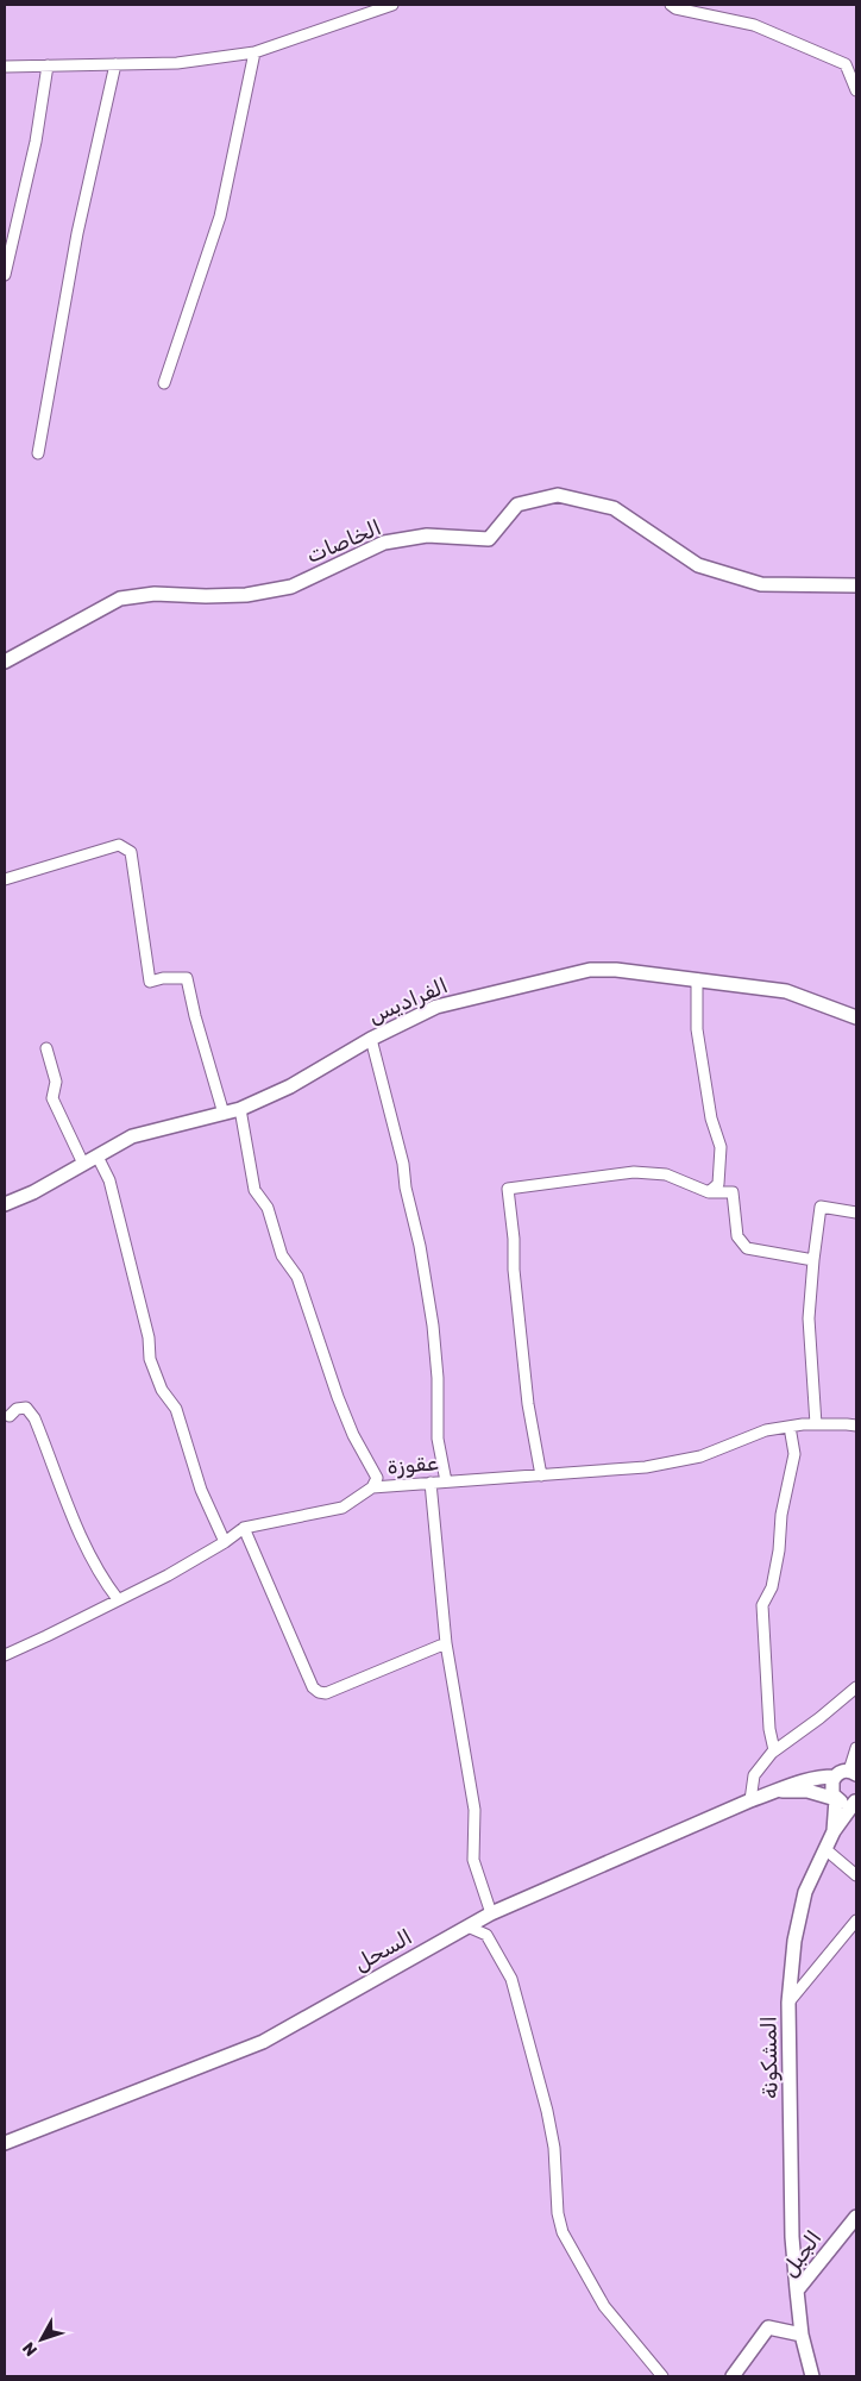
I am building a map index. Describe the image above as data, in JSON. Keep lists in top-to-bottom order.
{
  "streets": {
    "street": [
      "الخاصات",
      "الفراديس",
      "عقوزة",
      "السحل",
      "المشكونة",
      "الجبل"
    ]
  },
  "crossings": [
    ["المشكونة", "الجبل"]
  ],
  "north": "bottom left"
}
